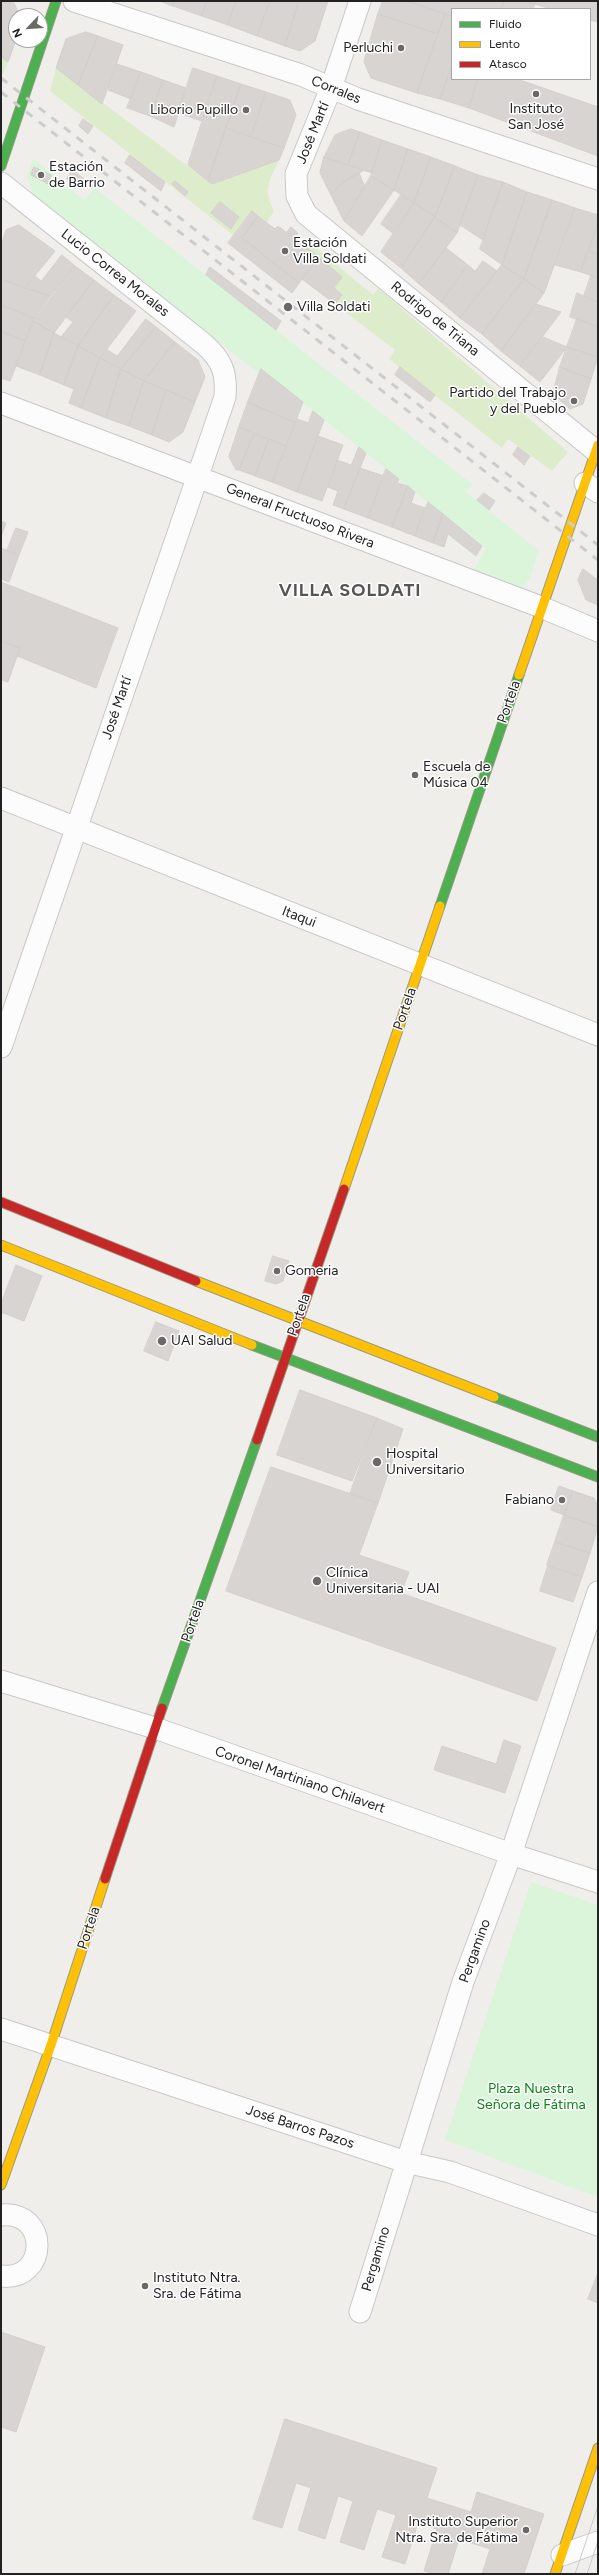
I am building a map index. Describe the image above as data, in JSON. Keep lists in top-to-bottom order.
{
  "streets": {
    "street": [
      "Corrales",
      "José Martí",
      "Lucio Correa Morales",
      "Rodrigo de Triana",
      "General Fructuoso Rivera",
      "Portela",
      "Itaqui",
      "Coronel Martiniano Chilavert",
      "Pergamino",
      "José Barros Pazos"
    ]
  },
  "crossings": [
    ["Corrales", "José Martí"],
    ["José Martí", "Lucio Correa Morales"],
    ["José Martí", "Rodrigo de Triana"],
    ["José Martí", "General Fructuoso Rivera"],
    ["José Martí", "Itaqui"],
    ["Rodrigo de Triana", "Portela"],
    ["General Fructuoso Rivera", "Portela"],
    ["Portela", "Itaqui"],
    ["Portela", "Coronel Martiniano Chilavert"],
    ["Portela", "José Barros Pazos"],
    ["Coronel Martiniano Chilavert", "Pergamino"],
    ["Pergamino", "José Barros Pazos"]
  ],
  "districts": ["VILLA SOLDATI"],
  "parks": ["Plaza Nuestra Señora de Fátima"],
  "places": [
    "Perluchi",
    "Instituto San José",
    "Liborio Pupillo",
    "Estación de Barrio",
    "Estación Villa Soldati",
    "Villa Soldati",
    "Partido del Trabajo y del Pueblo",
    "Escuela de Música 04",
    "Gomeria",
    "UAI Salud",
    "Hospital Universitario",
    "Fabiano",
    "Clínica Universitaria - UAI",
    "Instituto Ntra. Sra. de Fátima",
    "Instituto Superior Ntra. Sra. de Fátima"
  ],
  "legend": ["Fluido", "Lento", "Atasco"],
  "north": "bottom left"
}
